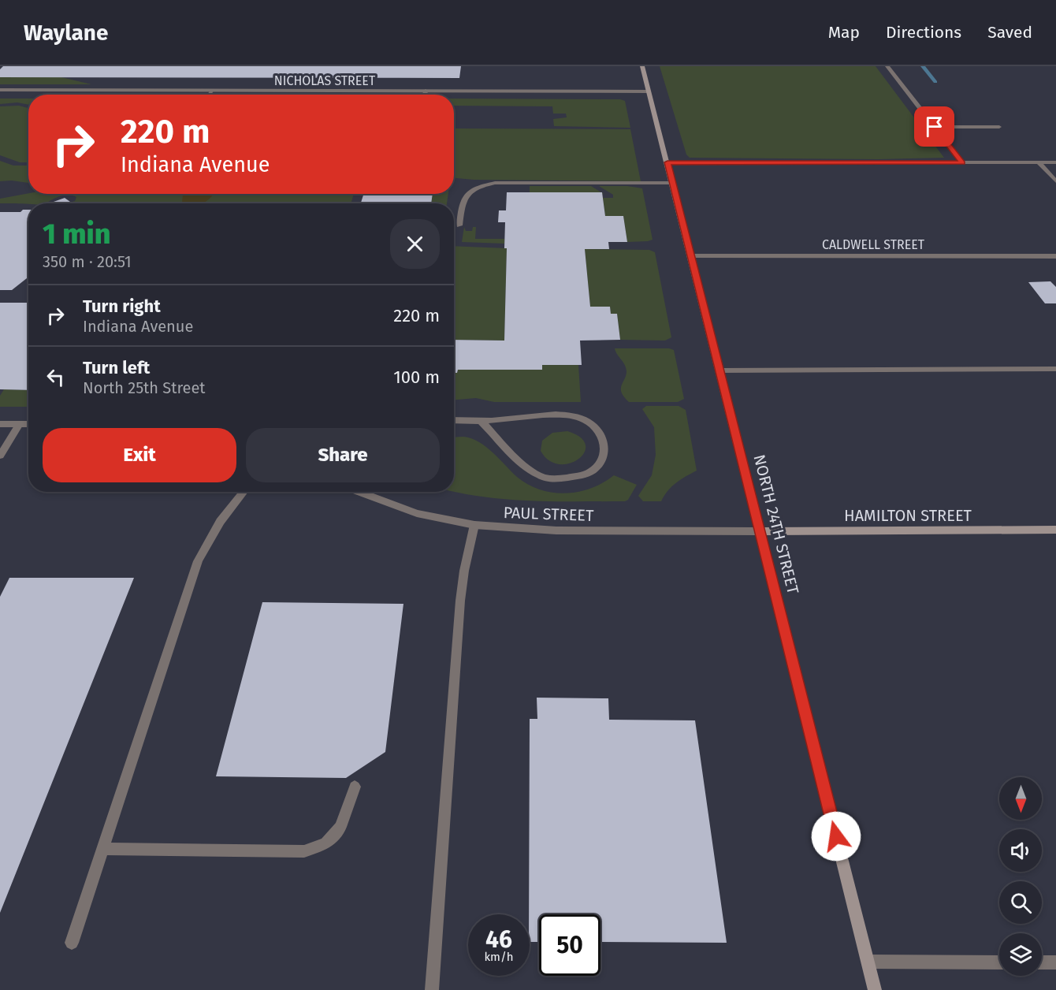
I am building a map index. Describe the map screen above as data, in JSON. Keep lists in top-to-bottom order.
{
  "streets": {
    "main road": ["HAMILTON STREET", "NORTH 24TH STREET"],
    "street": ["NICHOLAS STREET", "CALDWELL STREET", "PAUL STREET"]
  },
  "crossings": [
    ["NICHOLAS STREET", "NORTH 24TH STREET"],
    ["CALDWELL STREET", "NORTH 24TH STREET"],
    ["PAUL STREET", "HAMILTON STREET"],
    ["PAUL STREET", "NORTH 24TH STREET"],
    ["HAMILTON STREET", "NORTH 24TH STREET"]
  ],
  "north": "bottom",
  "page": {
    "header": "Waylane",
    "nav": ["Map", "Directions", "Saved"],
    "turn": ["220 m", "Indiana Avenue"],
    "heading": ["1 min", "350 m · 20:51"],
    "list": [
      {
        "name": "Turn right",
        "note": "Indiana Avenue",
        "value": "220 m"
      },
      {
        "name": "Turn left",
        "note": "North 25th Street",
        "value": "100 m"
      }
    ],
    "buttons": ["Exit", "Share"],
    "speed": "46 km/h",
    "limit": "50"
  }
}
